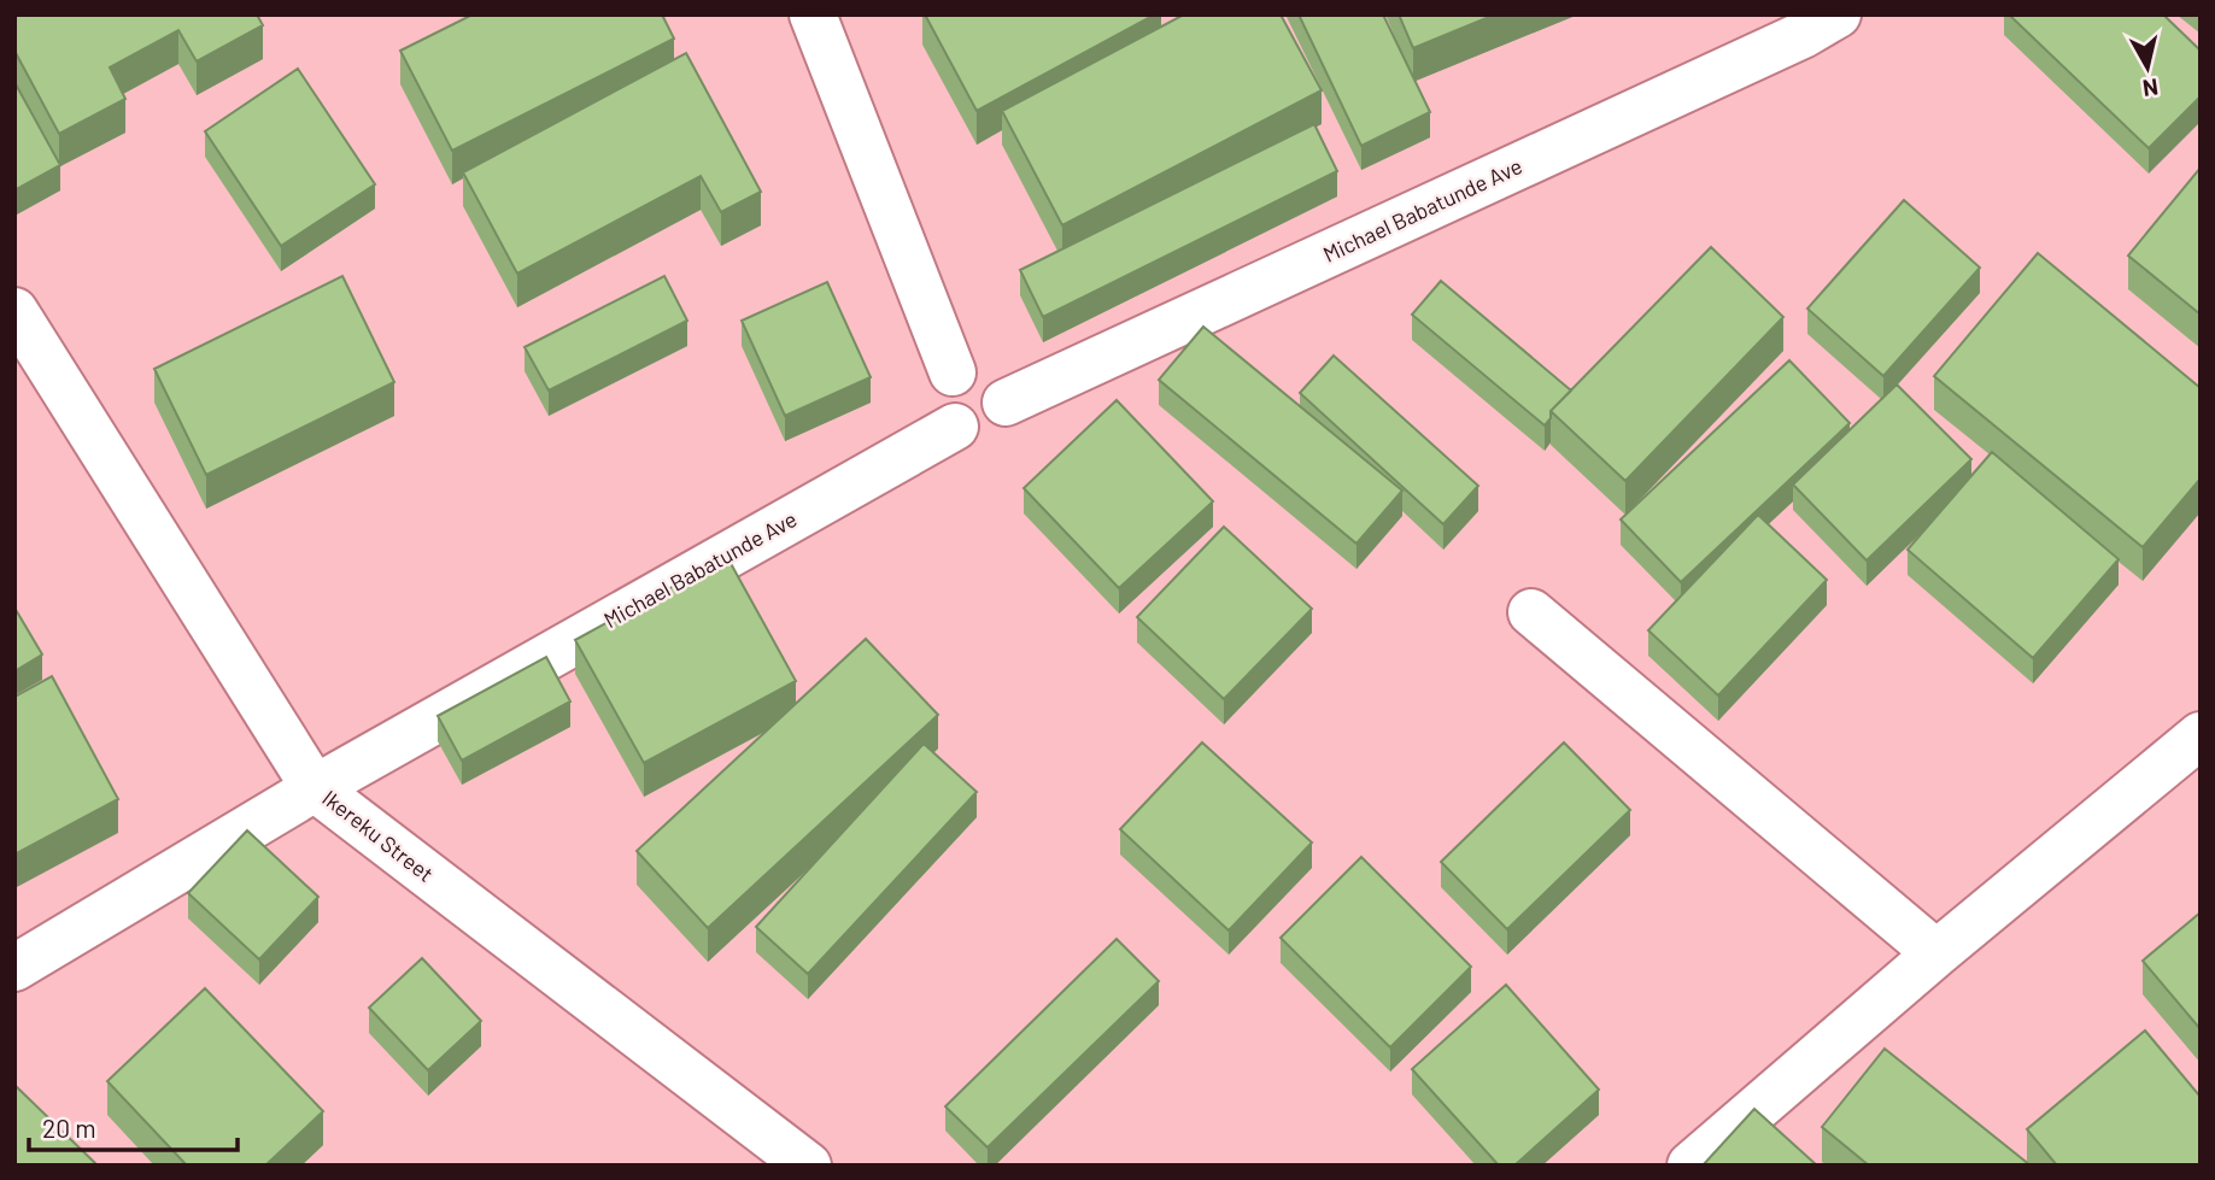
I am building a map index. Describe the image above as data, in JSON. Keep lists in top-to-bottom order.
{
  "streets": {
    "street": ["Michael Babatunde Ave", "Ikereku Street"]
  },
  "crossings": [
    ["Michael Babatunde Ave", "Ikereku Street"]
  ],
  "scale_bar": "20 m",
  "north": "bottom"
}
